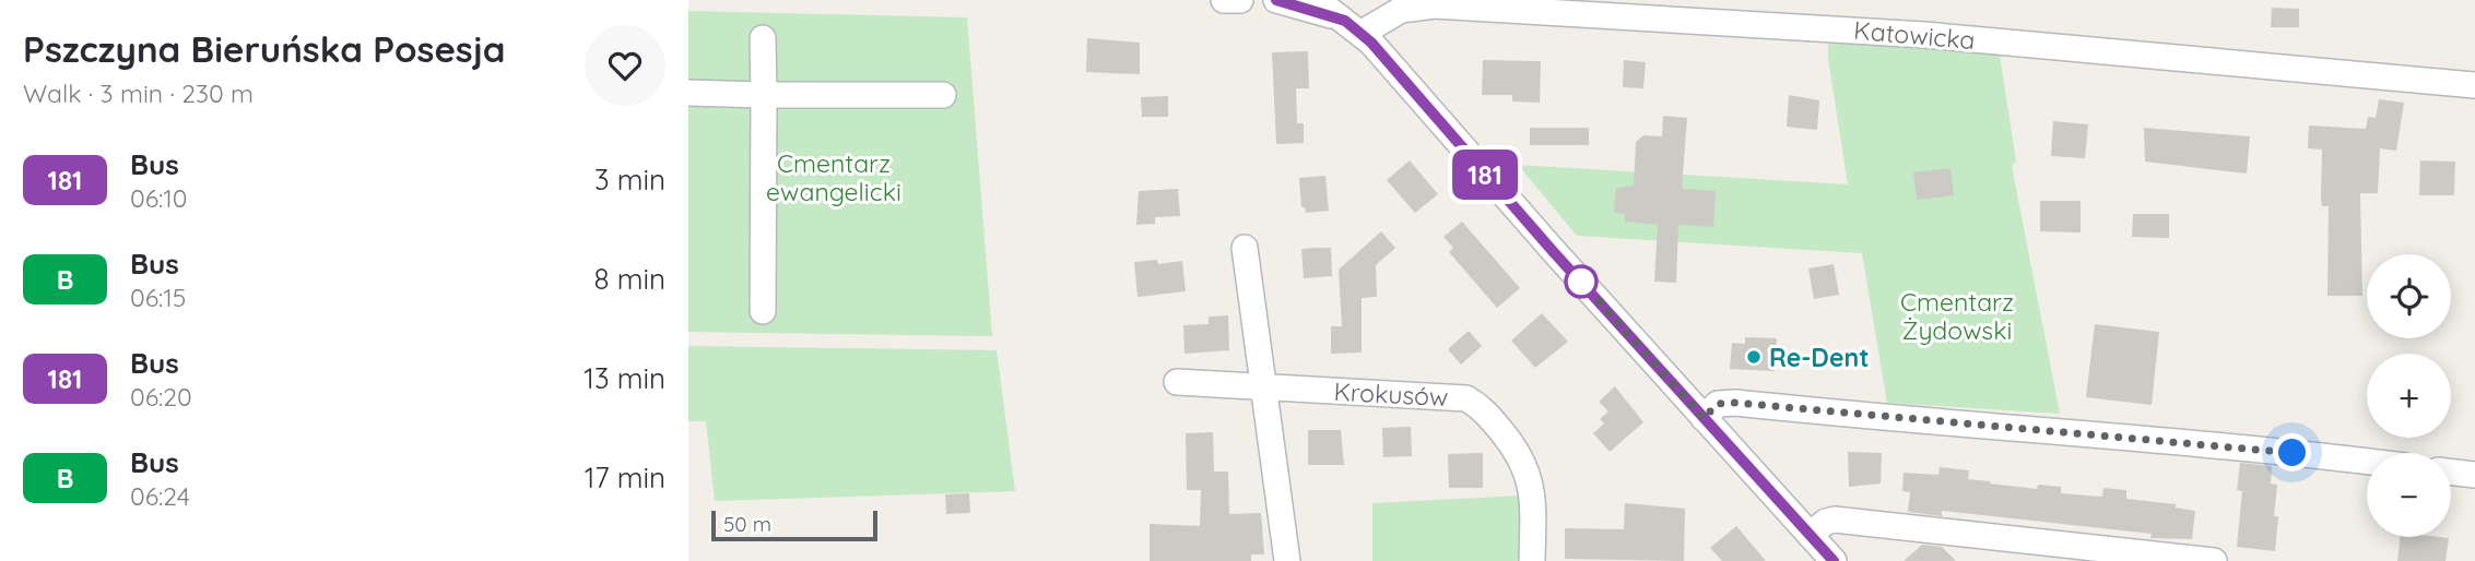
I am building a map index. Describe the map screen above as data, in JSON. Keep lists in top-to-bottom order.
{
  "streets": {
    "street": ["Katowicka", "Krokusów"]
  },
  "parks": ["Cmentarz ewangelicki", "Cmentarz Żydowski"],
  "places": ["Re-Dent"],
  "lines": ["bus line 181"],
  "scale_bar": "50 m",
  "page": {
    "heading": ["Pszczyna Bieruńska Posesja", "Walk · 3 min · 230 m"],
    "on_map": "181",
    "list": [
      {
        "mark": "181",
        "name": "Bus",
        "note": "06:10",
        "value": "3 min"
      },
      {
        "mark": "B",
        "name": "Bus",
        "note": "06:15",
        "value": "8 min"
      },
      {
        "mark": "181",
        "name": "Bus",
        "note": "06:20",
        "value": "13 min"
      },
      {
        "mark": "B",
        "name": "Bus",
        "note": "06:24",
        "value": "17 min"
      }
    ],
    "map_buttons": ["+", "−"],
    "scale": "50 m"
  }
}
